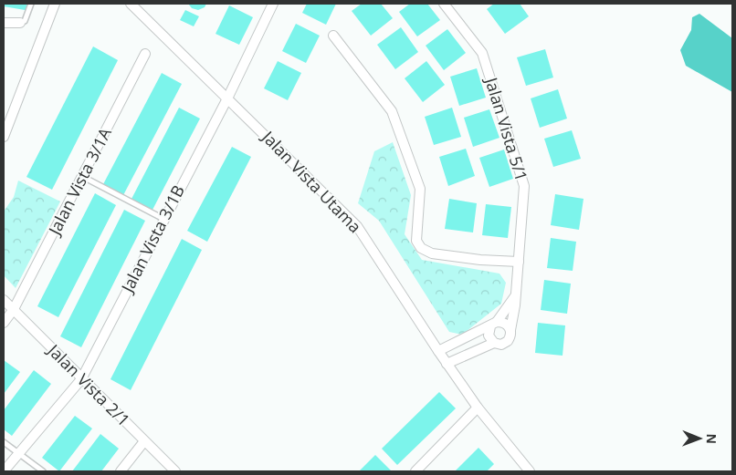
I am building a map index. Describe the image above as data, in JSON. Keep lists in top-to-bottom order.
{
  "streets": {
    "street": [
      "Jalan Vista 5/1",
      "Jalan Vista 3/1A",
      "Jalan Vista Utama",
      "Jalan Vista 3/1B",
      "Jalan Vista 2/1"
    ]
  },
  "crossings": [
    ["Jalan Vista 3/1A", "Jalan Vista 2/1"],
    ["Jalan Vista Utama", "Jalan Vista 3/1B"],
    ["Jalan Vista 3/1B", "Jalan Vista 2/1"]
  ],
  "north": "right"
}
